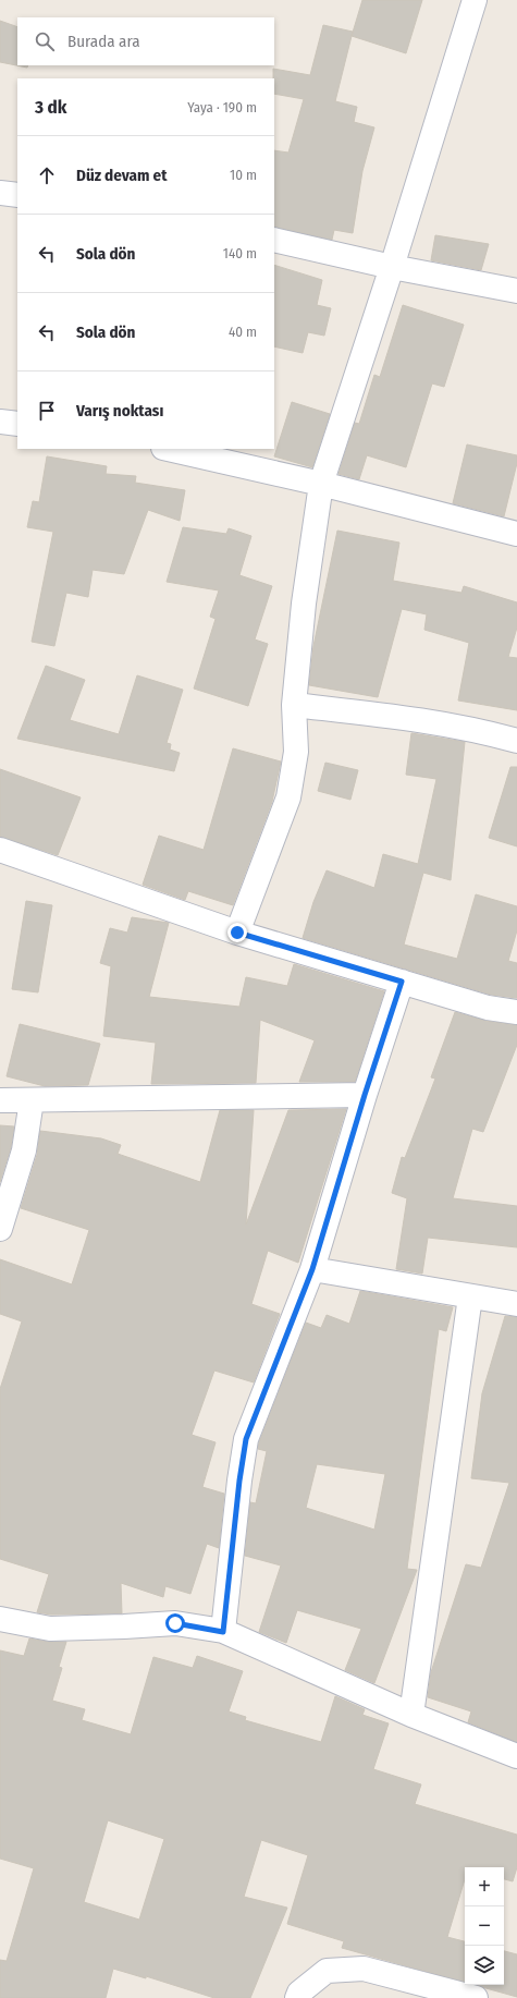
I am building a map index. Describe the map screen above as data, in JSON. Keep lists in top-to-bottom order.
{
  "page": {
    "search": "Burada ara",
    "heading": ["3 dk", "Yaya · 190 m"],
    "list": [
      ["Düz devam et", "10 m"],
      ["Sola dön", "140 m"],
      ["Sola dön", "40 m"],
      "Varış noktası"
    ],
    "map_buttons": ["+", "−"]
  }
}
